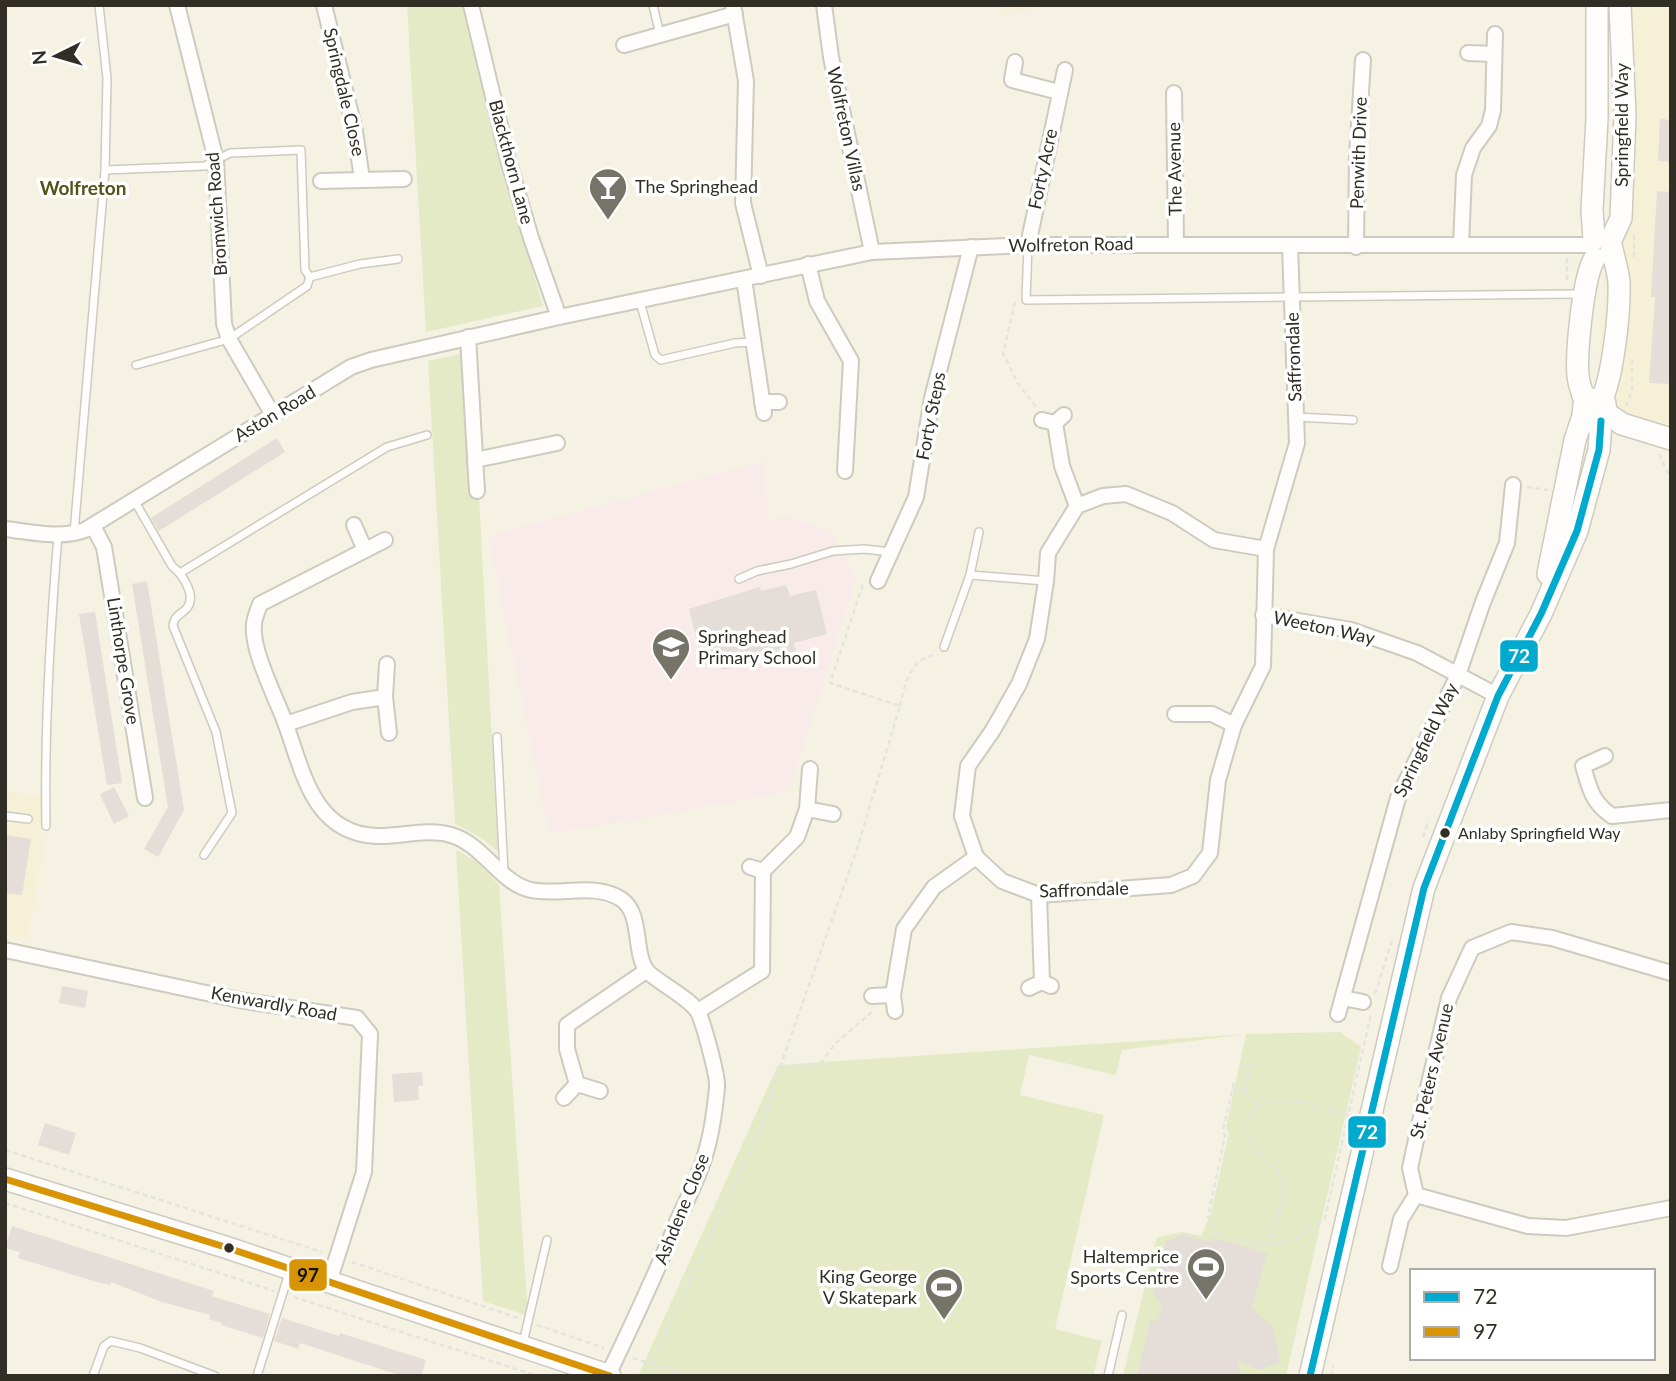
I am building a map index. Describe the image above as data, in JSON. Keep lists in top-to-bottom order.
{
  "streets": {
    "main road": ["Springfield Way"],
    "street": [
      "Springdale Close",
      "Wolfreton Villas",
      "Penwith Drive",
      "Blackthorn Lane",
      "Forty Acre",
      "The Avenue",
      "Bromwich Road",
      "Wolfreton Road",
      "Saffrondale",
      "Aston Road",
      "Forty Steps",
      "Weeton Way",
      "Linthorpe Grove",
      "Kenwardly Road",
      "St. Peters Avenue",
      "Ashdene Close"
    ]
  },
  "crossings": [
    ["Springfield Way", "Wolfreton Road"],
    ["Springfield Way", "Weeton Way"],
    ["Wolfreton Villas", "Wolfreton Road"],
    ["Penwith Drive", "Wolfreton Road"],
    ["Blackthorn Lane", "Wolfreton Road"],
    ["Blackthorn Lane", "Aston Road"],
    ["Forty Acre", "Wolfreton Road"],
    ["The Avenue", "Wolfreton Road"],
    ["Bromwich Road", "Aston Road"],
    ["Wolfreton Road", "Saffrondale"],
    ["Wolfreton Road", "Aston Road"],
    ["Wolfreton Road", "Forty Steps"],
    ["Saffrondale", "Weeton Way"],
    ["Aston Road", "Linthorpe Grove"]
  ],
  "districts": ["Wolfreton"],
  "places": {
    "bar": ["The Springhead"],
    "school or university": ["Springhead Primary School"],
    "other": ["Anlaby Springfield Way"],
    "sports": ["Haltemprice Sports Centre", "King George V Skatepark"]
  },
  "lines": ["transit line 72", "transit line 97"],
  "legend": ["72", "97"],
  "north": "left"
}
